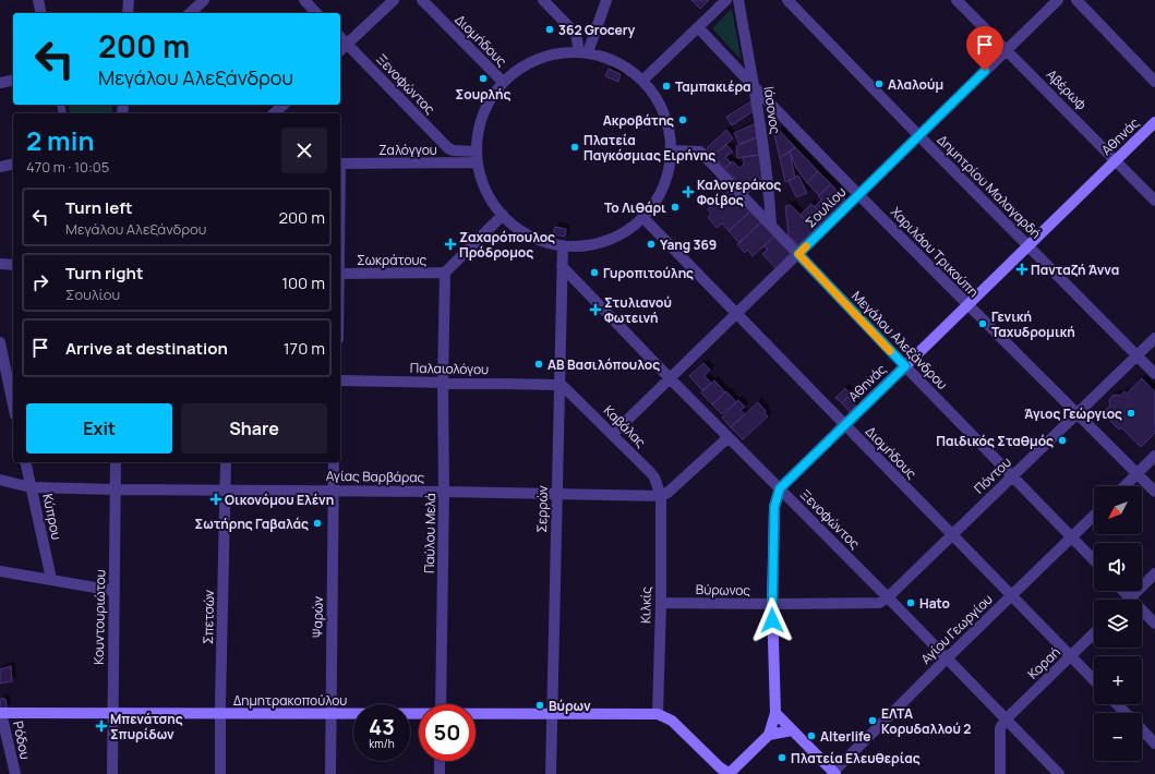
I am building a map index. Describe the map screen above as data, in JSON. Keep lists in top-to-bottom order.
{
  "streets": {
    "main road": ["Αθηνάς", "Δημητρακοπούλου"],
    "street": [
      "Διομήδους",
      "Ξενοφώντος",
      "Αβέρωφ",
      "Ιάσονος",
      "Ζαλόγγου",
      "Δημητρίου Μαλαγαρδή",
      "Σουλίου",
      "Χαριλάου Τρικούπη",
      "Σωκράτους",
      "Μεγάλου Αλεξάνδρου",
      "Παλαιολόγου",
      "Καβάλας",
      "Πόντου",
      "Αγίας Βαρβάρας",
      "Σερρών",
      "Κύπρου",
      "Παύλου Μελά",
      "Βύρωνος",
      "Κιλκίς",
      "Κουντουριώτου",
      "Σπετσών",
      "Ψαρών",
      "Αγίου Γεωργίου",
      "Κοραή",
      "Ρόδου"
    ]
  },
  "crossings": [
    ["Διομήδους", "Αθηνάς"],
    ["Διομήδους", "Σουλίου"],
    ["Διομήδους", "Πόντου"],
    ["Διομήδους", "Αγίου Γεωργίου"],
    ["Διομήδους", "Κοραή"],
    ["Ξενοφώντος", "Αθηνάς"],
    ["Ξενοφώντος", "Σουλίου"],
    ["Ξενοφώντος", "Πόντου"],
    ["Ξενοφώντος", "Σερρών"],
    ["Ξενοφώντος", "Βύρωνος"],
    ["Ξενοφώντος", "Αγίου Γεωργίου"],
    ["Ξενοφώντος", "Κοραή"],
    ["Αβέρωφ", "Αθηνάς"],
    ["Αβέρωφ", "Σουλίου"],
    ["Ιάσονος", "Χαριλάου Τρικούπη"],
    ["Ιάσονος", "Μεγάλου Αλεξάνδρου"],
    ["Αθηνάς", "Δημητρίου Μαλαγαρδή"],
    ["Αθηνάς", "Χαριλάου Τρικούπη"],
    ["Αθηνάς", "Μεγάλου Αλεξάνδρου"],
    ["Δημητρίου Μαλαγαρδή", "Σουλίου"],
    ["Δημητρίου Μαλαγαρδή", "Πόντου"],
    ["Σουλίου", "Χαριλάου Τρικούπη"],
    ["Σουλίου", "Μεγάλου Αλεξάνδρου"],
    ["Σουλίου", "Καβάλας"],
    ["Χαριλάου Τρικούπη", "Πόντου"],
    ["Σωκράτους", "Παύλου Μελά"],
    ["Μεγάλου Αλεξάνδρου", "Πόντου"],
    ["Μεγάλου Αλεξάνδρου", "Αγίου Γεωργίου"],
    ["Παλαιολόγου", "Καβάλας"],
    ["Παλαιολόγου", "Σερρών"],
    ["Παλαιολόγου", "Παύλου Μελά"],
    ["Καβάλας", "Αγίας Βαρβάρας"],
    ["Καβάλας", "Σερρών"],
    ["Καβάλας", "Κιλκίς"],
    ["Πόντου", "Βύρωνος"],
    ["Αγίας Βαρβάρας", "Σερρών"],
    ["Αγίας Βαρβάρας", "Κύπρου"],
    ["Αγίας Βαρβάρας", "Παύλου Μελά"],
    ["Αγίας Βαρβάρας", "Κιλκίς"],
    ["Αγίας Βαρβάρας", "Κουντουριώτου"],
    ["Αγίας Βαρβάρας", "Σπετσών"],
    ["Αγίας Βαρβάρας", "Ψαρών"],
    ["Σερρών", "Δημητρακοπούλου"],
    ["Βύρωνος", "Κιλκίς"],
    ["Κιλκίς", "Δημητρακοπούλου"],
    ["Κουντουριώτου", "Δημητρακοπούλου"],
    ["Σπετσών", "Δημητρακοπούλου"],
    ["Ψαρών", "Δημητρακοπούλου"],
    ["Δημητρακοπούλου", "Ρόδου"]
  ],
  "places": {
    "other": [
      "362 Grocery",
      "Σουρλής",
      "Αλαλούμ",
      "Ταμπακιέρα",
      "Ακροβάτης",
      "Πλατεία Παγκόσμιας Ειρήνης",
      "Το Λιθάρι",
      "Yang 369",
      "Γυροπιτούλης",
      "Γενική Ταχυδρομική",
      "ΑΒ Βασιλόπουλος",
      "Άγιος Γεώργιος",
      "Παιδικός Σταθμός",
      "Σωτήρης Γαβαλάς",
      "Hato",
      "Βύρων",
      "ΕΛΤΑ Κορυδαλλού 2",
      "Alterlife",
      "Πλατεία Ελευθερίας"
    ],
    "health": [
      "Καλογεράκος Φοίβος",
      "Ζαχαρόπουλος Πρόδρομος",
      "Πανταζή Άννα",
      "Στυλιανού Φωτεινή",
      "Οικονόμου Ελένη",
      "Μπενάτσης Σπυρίδων"
    ]
  },
  "north": "bottom left",
  "page": {
    "turn": ["200 m", "Μεγάλου Αλεξάνδρου"],
    "heading": ["2 min", "470 m · 10:05"],
    "list": [
      {
        "name": "Turn left",
        "note": "Μεγάλου Αλεξάνδρου",
        "value": "200 m"
      },
      {
        "name": "Turn right",
        "note": "Σουλίου",
        "value": "100 m"
      },
      {
        "name": "Arrive at destination",
        "value": "170 m"
      }
    ],
    "buttons": ["Exit", "Share"],
    "map_buttons": ["+", "−"],
    "speed": "43 km/h",
    "limit": "50"
  }
}
